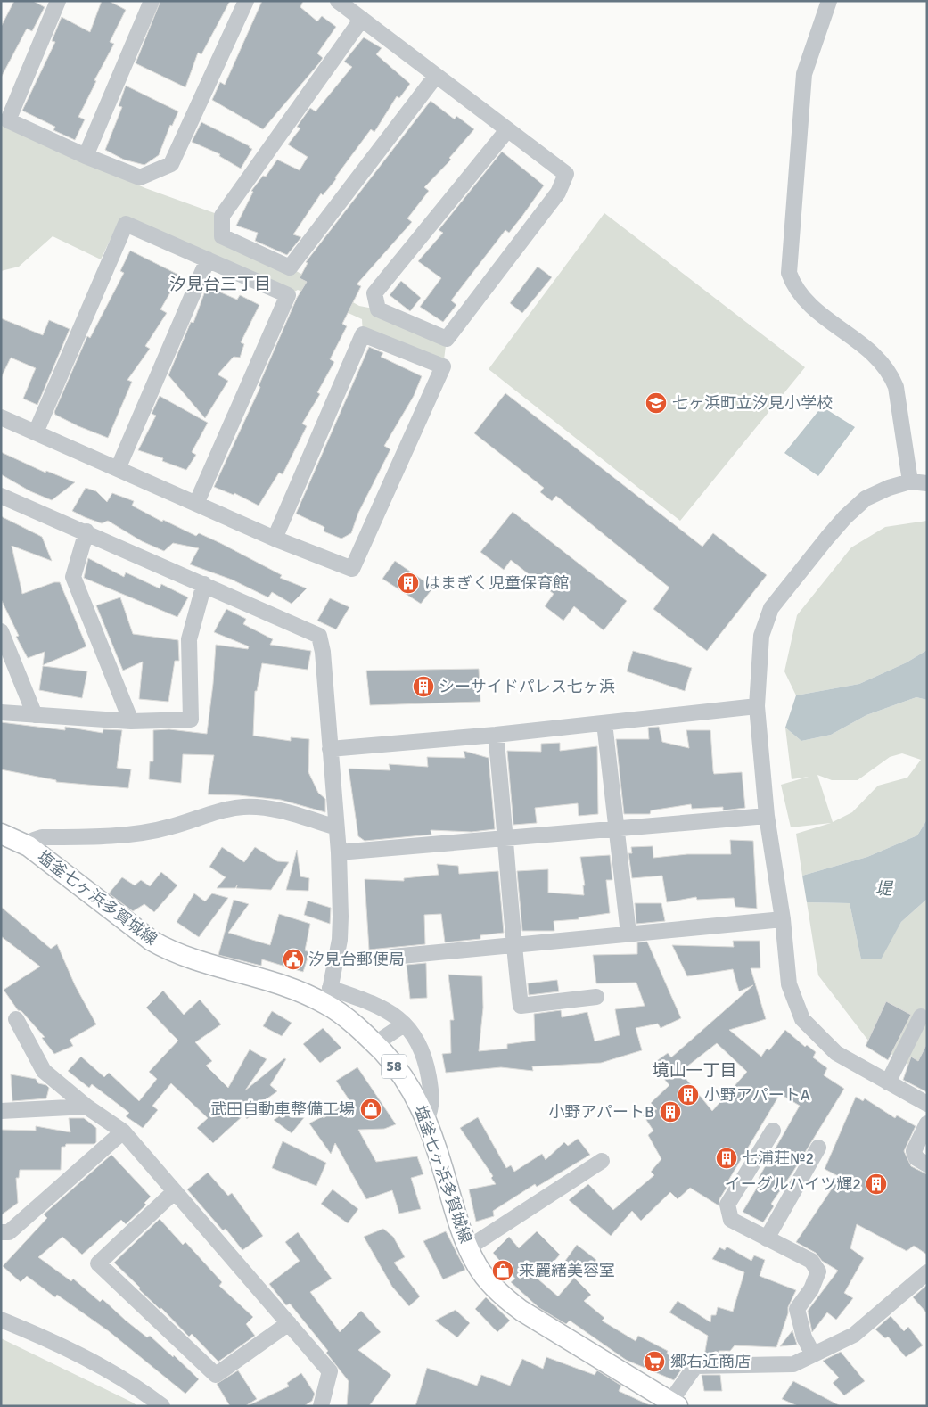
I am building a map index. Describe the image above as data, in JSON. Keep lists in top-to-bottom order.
{
  "streets": {
    "main road": ["塩釜七ヶ浜多賀城線", "58"]
  },
  "districts": ["汐見台三丁目", "境山一丁目"],
  "water": ["堤"],
  "places": {
    "school or university": ["七ヶ浜町立汐見小学校"],
    "building": [
      "はまぎく児童保育館",
      "シーサイドパレス七ヶ浜",
      "小野アパートA",
      "小野アパートB",
      "七浦荘№2",
      "イーグルハイツ輝2"
    ],
    "public building": ["汐見台郵便局"],
    "shop": ["武田自動車整備工場", "来麗緒美容室"],
    "supermarket": ["郷右近商店"]
  }
}
